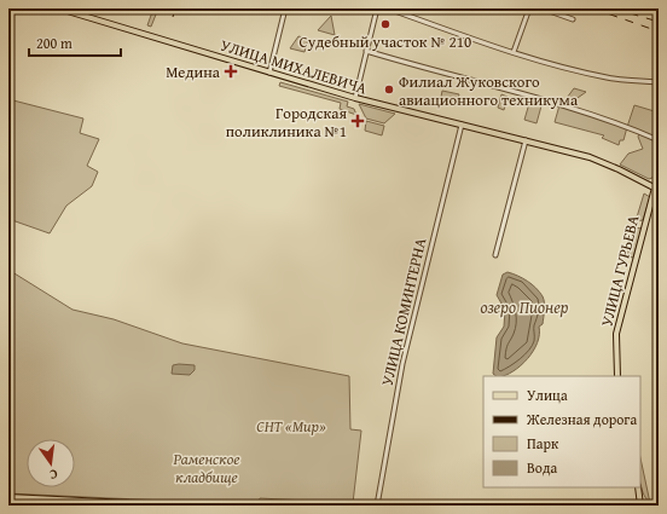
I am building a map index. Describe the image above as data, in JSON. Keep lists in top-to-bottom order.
{
  "streets": {
    "main road": ["УЛИЦА МИХАЛЕВИЧА", "УЛИЦА ГУРЬЕВА"],
    "street": ["УЛИЦА КОМИНТЕРНА"]
  },
  "crossings": [
    ["УЛИЦА МИХАЛЕВИЧА", "УЛИЦА ГУРЬЕВА"],
    ["УЛИЦА МИХАЛЕВИЧА", "УЛИЦА КОМИНТЕРНА"]
  ],
  "water": ["озеро Пионер"],
  "parks": ["СНТ «Мир»", "Раменское кладбище"],
  "places": {
    "other": ["Судебный участок № 210", "Филиал Жуковского авиационного техникума"],
    "health": ["Медина", "Городская поликлиника №1"]
  },
  "legend": [
    "Улица",
    "Железная дорога",
    "Парк",
    "Вода"
  ],
  "scale_bar": "200 m",
  "north": "bottom"
}
